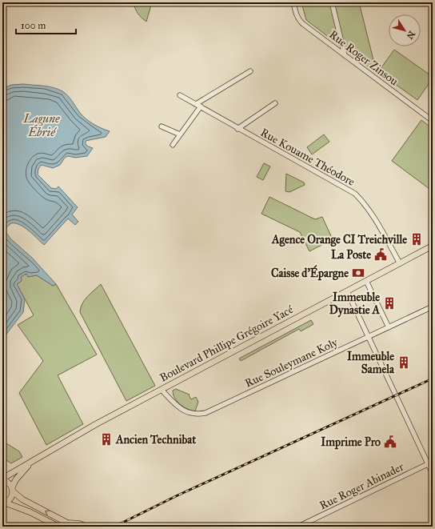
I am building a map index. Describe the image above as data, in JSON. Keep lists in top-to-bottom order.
{
  "streets": {
    "main road": ["Boulevard Phillipe Grégoire Yacé"],
    "street": [
      "Rue Roger Zinsou",
      "Rue Kouame Théodore",
      "Rue Souleymane Koly",
      "Rue Roger Abinader"
    ]
  },
  "crossings": [
    ["Rue Kouame Théodore", "Boulevard Phillipe Grégoire Yacé"],
    ["Boulevard Phillipe Grégoire Yacé", "Rue Souleymane Koly"]
  ],
  "water": ["Lagune Ébrié"],
  "places": {
    "building": [
      "Agence Orange CI Treichville",
      "Immeuble Dynastie A",
      "Immeuble Samela",
      "Ancien Technibat"
    ],
    "public building": ["La Poste", "Imprime Pro"],
    "bank": ["Caisse d'Épargne"]
  },
  "scale_bar": "100 m",
  "north": "bottom right"
}
